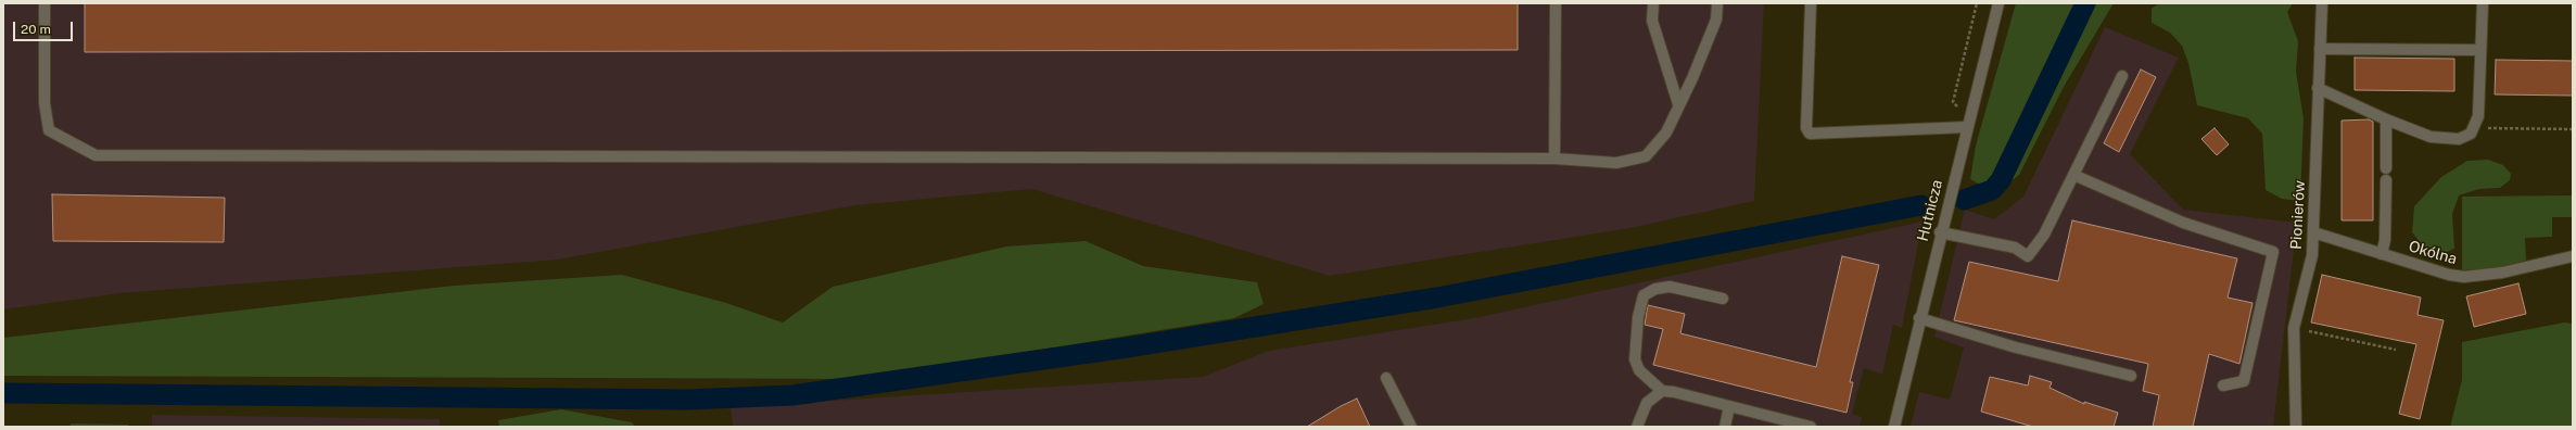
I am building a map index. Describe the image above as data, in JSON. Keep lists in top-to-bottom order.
{
  "streets": {
    "street": ["Hutnicza", "Pionierów", "Okólna"]
  },
  "crossings": [
    ["Pionierów", "Okólna"]
  ],
  "scale_bar": "20 m"
}
